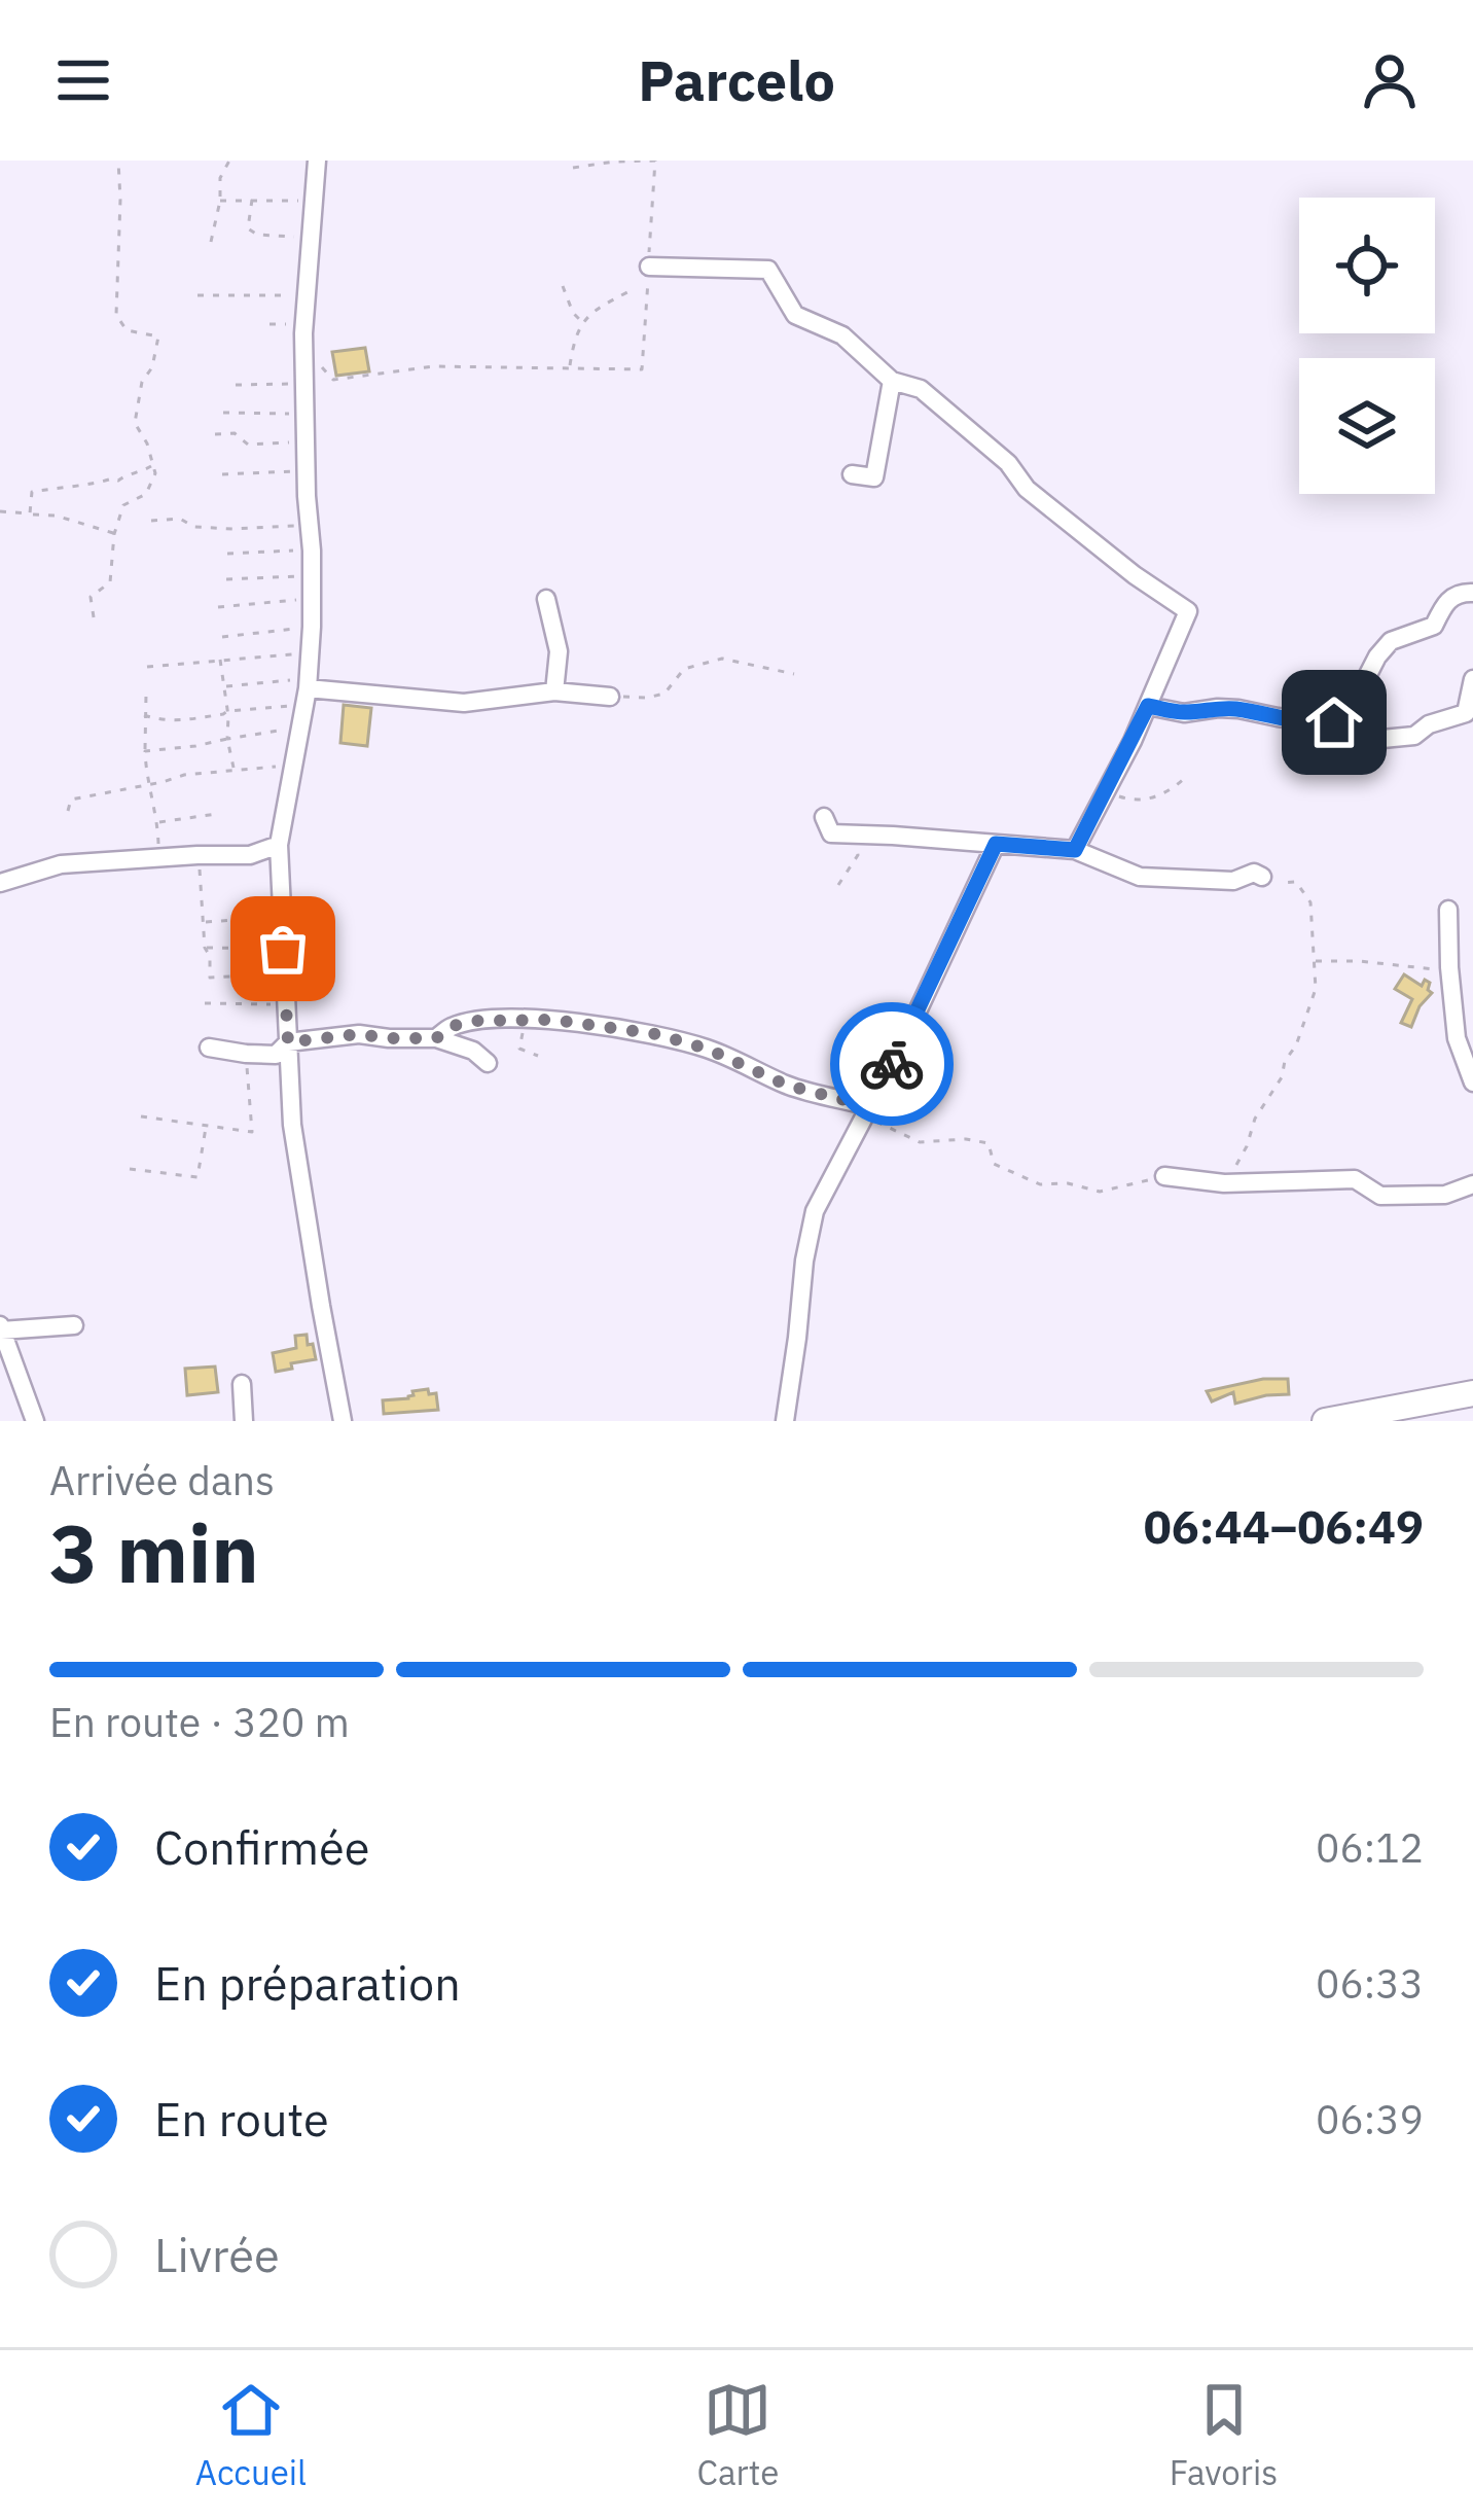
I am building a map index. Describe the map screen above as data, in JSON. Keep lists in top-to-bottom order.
{
  "page": {
    "header": "Parcelo",
    "heading": ["3 min", "Arrivée dans", "06:44–06:49"],
    "bar": "En route · 320 m",
    "list": [
      ["Confirmée", "06:12"],
      ["En préparation", "06:33"],
      ["En route", "06:39"],
      "Livrée"
    ],
    "tabs": ["Accueil", "Carte", "Favoris"]
  }
}
